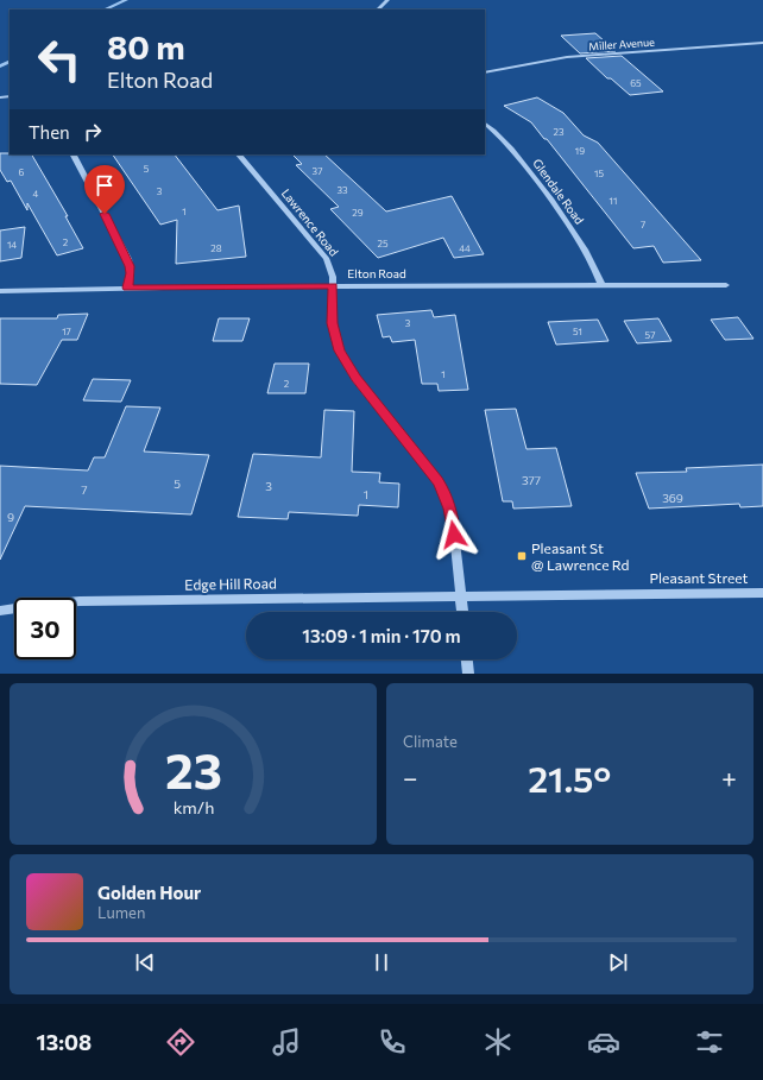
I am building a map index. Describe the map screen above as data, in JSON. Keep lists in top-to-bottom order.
{
  "streets": {
    "street": [
      "Miller Avenue",
      "Glendale Road",
      "Lawrence Road",
      "Elton Road",
      "Pleasant Street",
      "Edge Hill Road"
    ]
  },
  "crossings": [
    ["Glendale Road", "Elton Road"],
    ["Lawrence Road", "Elton Road"],
    ["Lawrence Road", "Pleasant Street"],
    ["Lawrence Road", "Edge Hill Road"],
    ["Pleasant Street", "Edge Hill Road"]
  ],
  "places": {
    "transit": ["Pleasant St @ Lawrence Rd"]
  },
  "house_numbers": [
    "65",
    "23",
    "19",
    "5",
    "37",
    "6",
    "15",
    "33",
    "3",
    "4",
    "11",
    "1",
    "29",
    "7",
    "2",
    "25",
    "14",
    "28",
    "44",
    "3",
    "17",
    "51",
    "57",
    "1",
    "2",
    "377",
    "5",
    "3",
    "7",
    "1",
    "369",
    "9"
  ],
  "page": {
    "turn": ["80 m", "Elton Road"],
    "then": "Then",
    "limit": "30",
    "trip": "13:09 · 1 min · 170 m",
    "tile": "Climate",
    "heat": ["−", "21.5°", "+"],
    "song": ["Golden Hour", "Lumen"],
    "tabs": "13:08",
    "gauge": ["23", "km/h"]
  }
}
